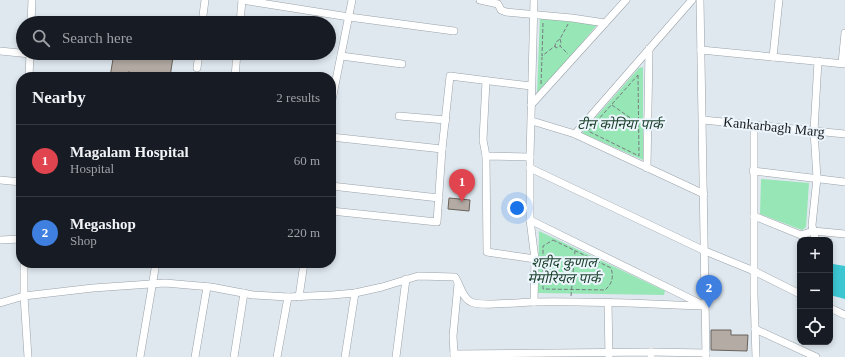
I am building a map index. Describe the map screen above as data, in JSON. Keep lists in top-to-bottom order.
{
  "streets": {
    "street": ["Kankarbagh Marg"]
  },
  "parks": ["टीन कोनिया पार्क", "शहीद कुणाल मेमोरियल पार्क"],
  "page": {
    "search": "Search here",
    "heading": ["Nearby", "2 results"],
    "list": [
      {
        "mark": "1",
        "name": "Magalam Hospital",
        "note": "Hospital",
        "value": "60 m"
      },
      {
        "mark": "2",
        "name": "Megashop",
        "note": "Shop",
        "value": "220 m"
      }
    ],
    "pins": ["1", "2"],
    "map_buttons": ["+", "−"]
  }
}
